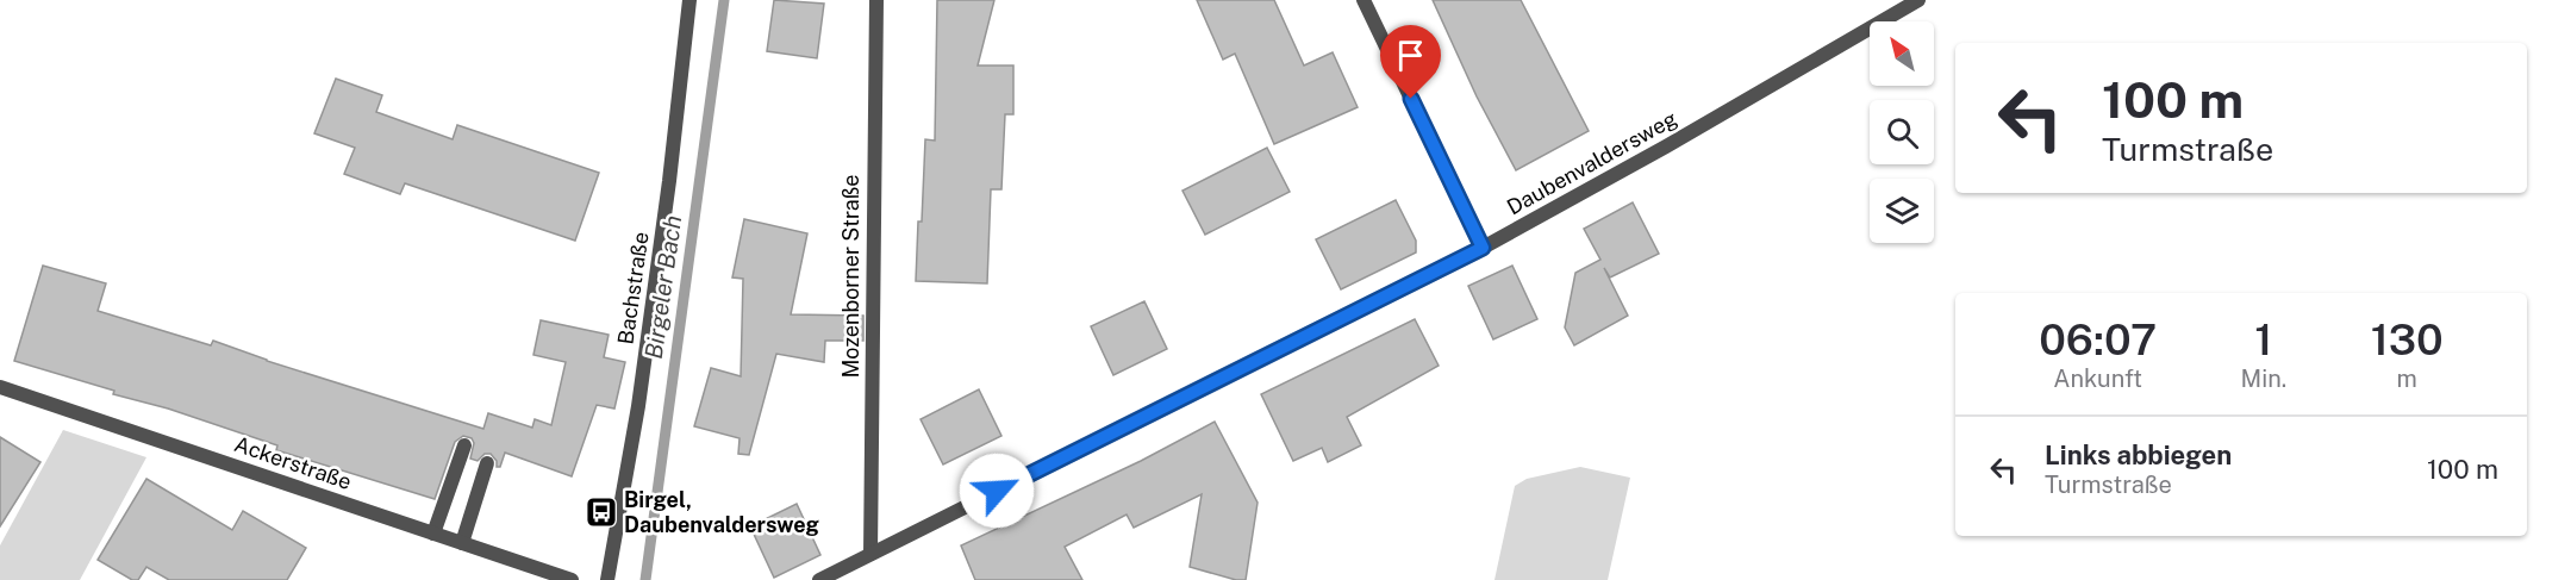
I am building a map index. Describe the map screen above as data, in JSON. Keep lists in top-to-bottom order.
{
  "streets": {
    "street": [
      "Daubenvaldersweg",
      "Mozenborner Straße",
      "Bachstraße",
      "Ackerstraße"
    ]
  },
  "crossings": [
    ["Daubenvaldersweg", "Mozenborner Straße"]
  ],
  "water": ["Birgeler Bach"],
  "places": {
    "bus stop": ["Birgel, Daubenvaldersweg"]
  },
  "north": "top left",
  "page": {
    "turn": ["100 m", "Turmstraße"],
    "eta": [
      "06:07",
      "Ankunft",
      "1",
      "Min.",
      "130",
      "m"
    ],
    "list": [
      {
        "name": "Links abbiegen",
        "note": "Turmstraße",
        "value": "100 m"
      }
    ]
  }
}
